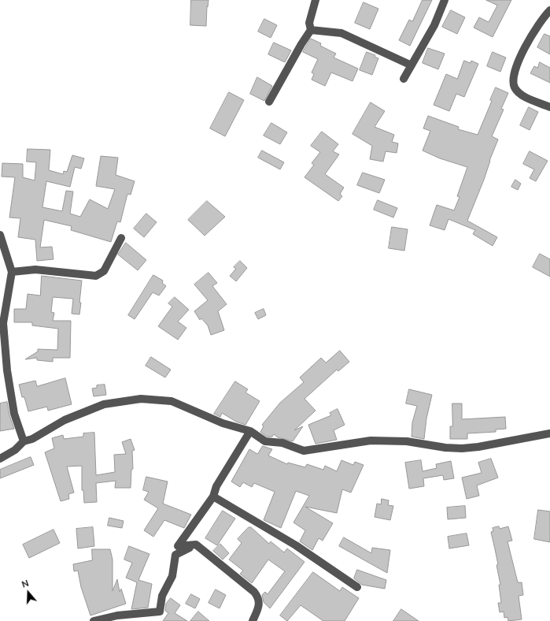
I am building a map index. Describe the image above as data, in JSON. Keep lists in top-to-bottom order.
{
  "north": "top"
}
